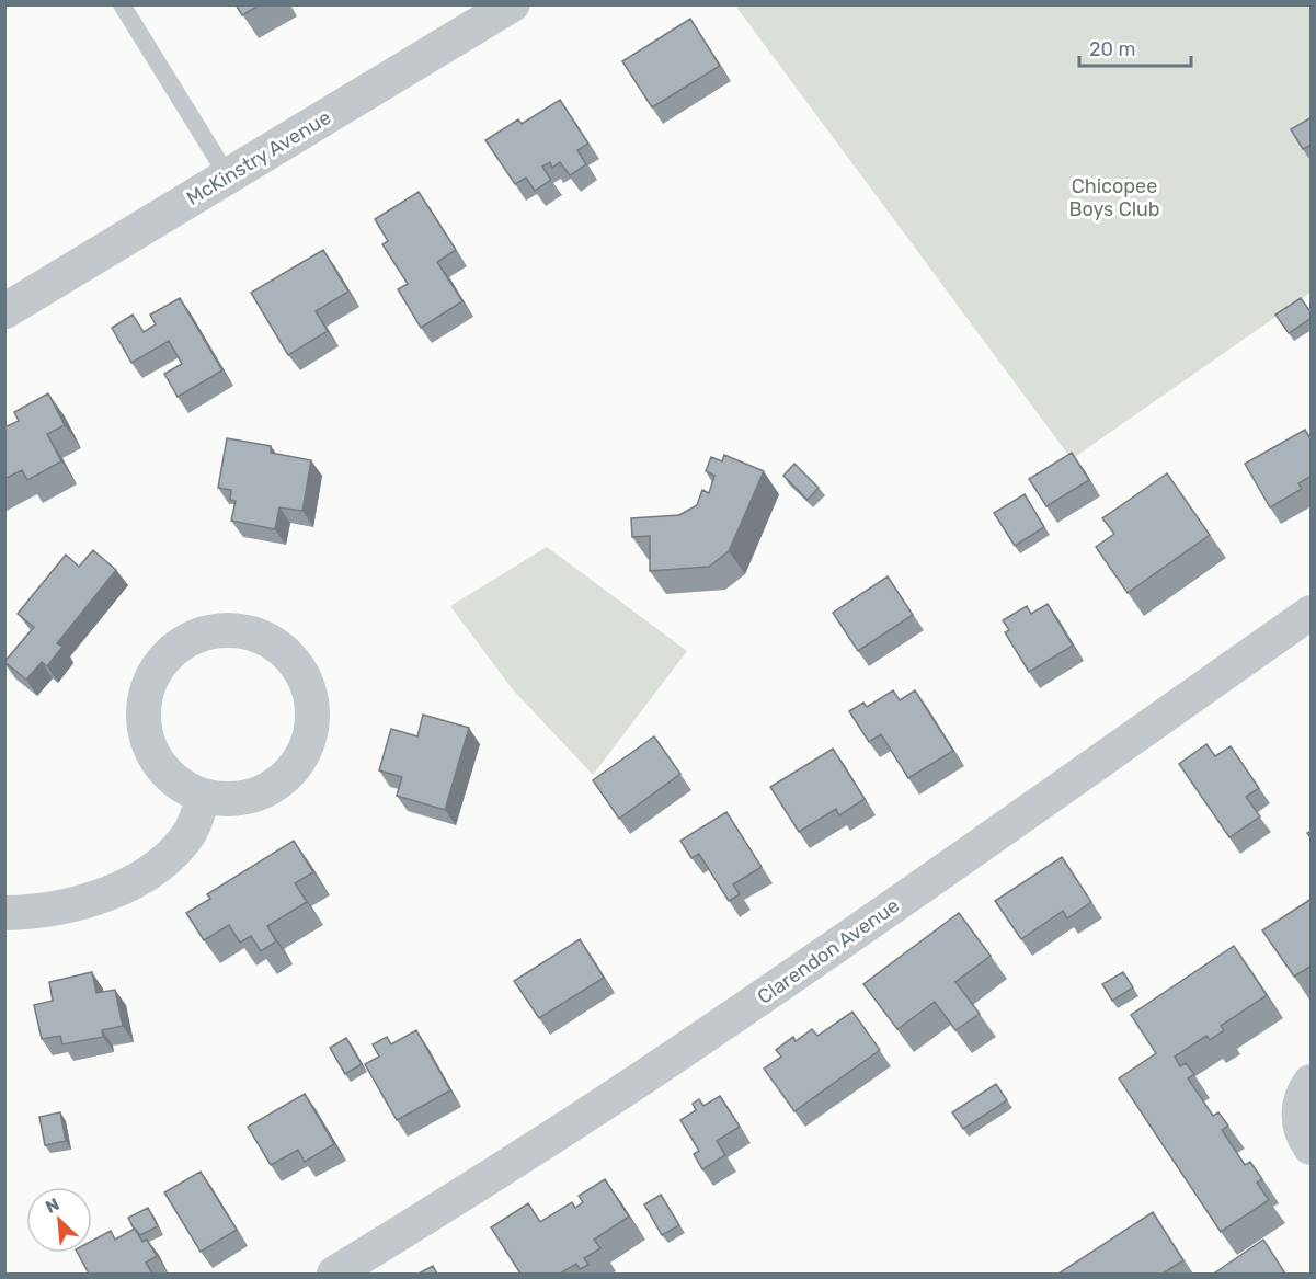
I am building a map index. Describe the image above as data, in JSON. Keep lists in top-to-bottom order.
{
  "streets": {
    "street": ["McKinstry Avenue", "Clarendon Avenue"]
  },
  "parks": ["Chicopee Boys Club"],
  "scale_bar": "20 m",
  "north": "top left"
}
